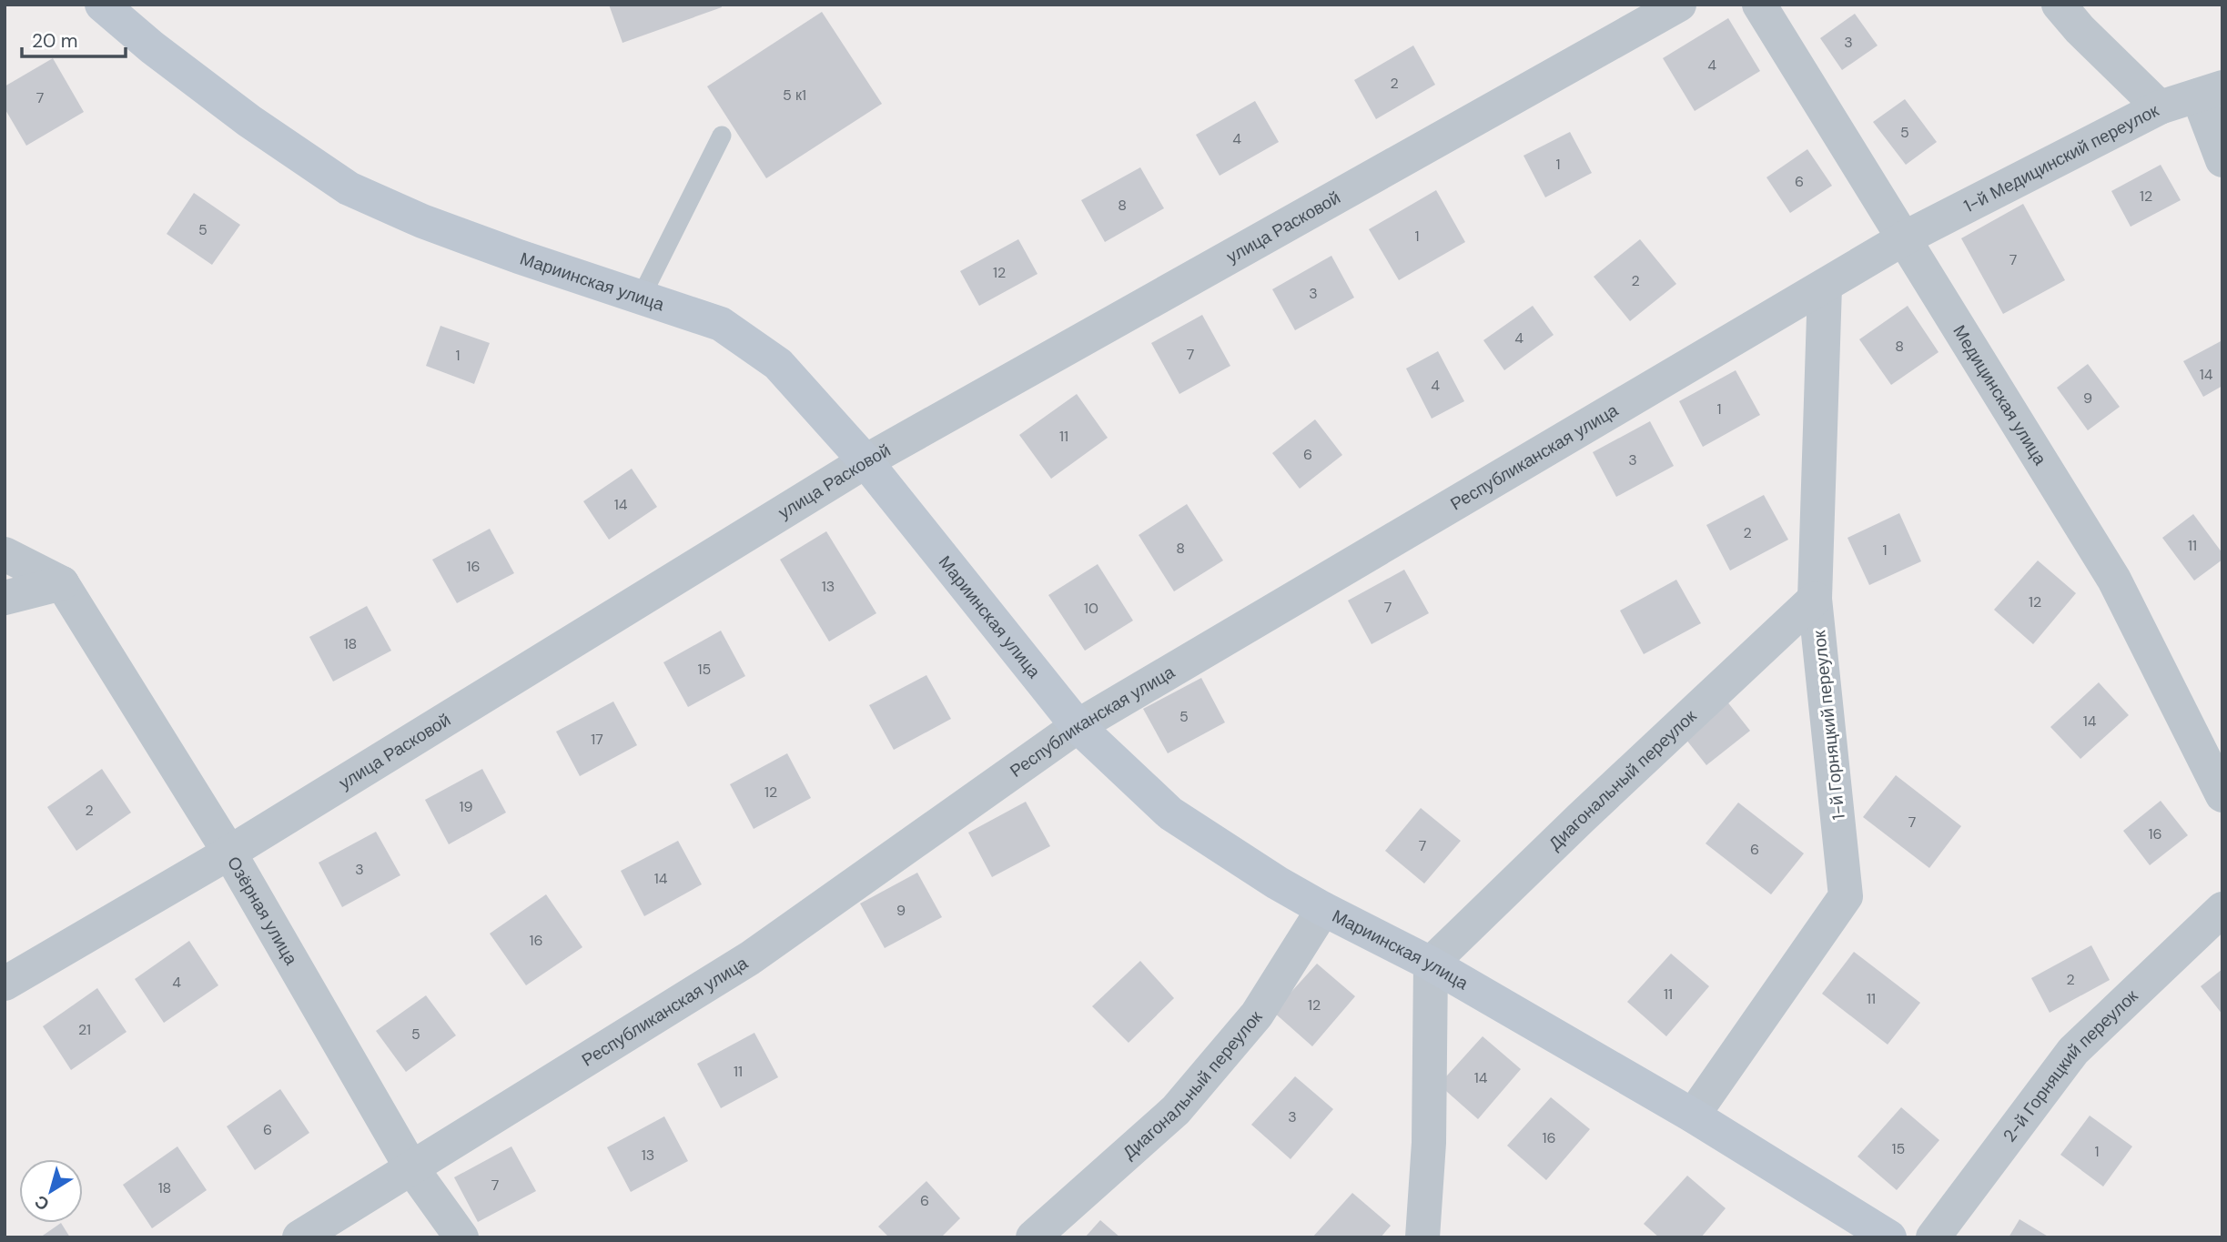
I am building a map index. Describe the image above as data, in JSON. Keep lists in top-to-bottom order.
{
  "streets": {
    "main road": ["Мариинская улица"],
    "street": [
      "1-й Медицинский переулок",
      "улица Расковой",
      "Медицинская улица",
      "Республиканская улица",
      "1-й Горняцкий переулок",
      "Диагональный переулок",
      "Озёрная улица",
      "2-й Горняцкий переулок"
    ]
  },
  "crossings": [
    ["1-й Медицинский переулок", "Медицинская улица"],
    ["1-й Медицинский переулок", "Республиканская улица"],
    ["улица Расковой", "Мариинская улица"],
    ["улица Расковой", "Озёрная улица"],
    ["Мариинская улица", "Республиканская улица"],
    ["Мариинская улица", "1-й Горняцкий переулок"],
    ["Мариинская улица", "Диагональный переулок"],
    ["Медицинская улица", "Республиканская улица"],
    ["Республиканская улица", "1-й Горняцкий переулок"],
    ["Республиканская улица", "Озёрная улица"],
    ["1-й Горняцкий переулок", "Диагональный переулок"]
  ],
  "house_numbers": [
    "3",
    "4",
    "2",
    "5 к1",
    "7",
    "5",
    "4",
    "1",
    "6",
    "12",
    "8",
    "5",
    "1",
    "7",
    "12",
    "2",
    "3",
    "4",
    "8",
    "7",
    "1",
    "14",
    "4",
    "9",
    "1",
    "11",
    "6",
    "3",
    "14",
    "2",
    "11",
    "8",
    "1",
    "16",
    "13",
    "12",
    "7",
    "10",
    "18",
    "15",
    "5",
    "14",
    "17",
    "12",
    "19",
    "2",
    "7",
    "16",
    "7",
    "6",
    "3",
    "14",
    "9",
    "16",
    "2",
    "4",
    "11",
    "11",
    "12",
    "21",
    "5",
    "11",
    "14",
    "3",
    "6",
    "16",
    "15",
    "1",
    "13",
    "7",
    "18",
    "6"
  ],
  "scale_bar": "20 m",
  "north": "bottom left"
}
